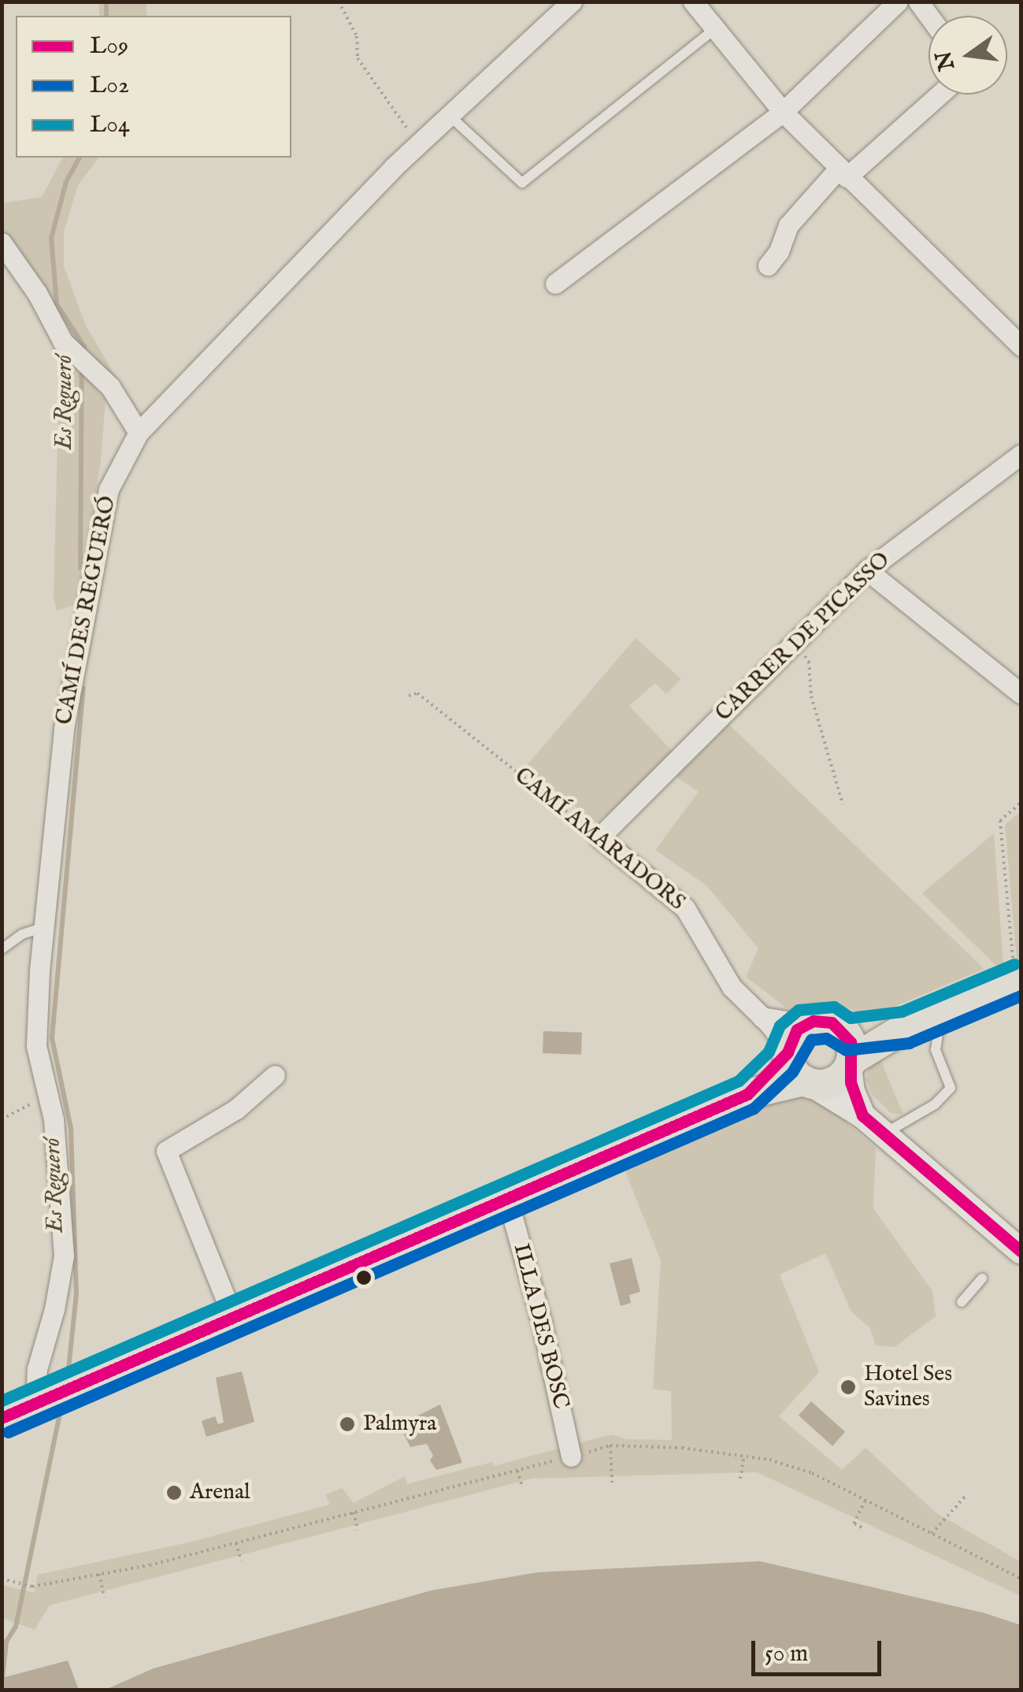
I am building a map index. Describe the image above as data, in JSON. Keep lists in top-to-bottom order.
{
  "streets": {
    "street": [
      "CAMÍ DES REGUERÓ",
      "CARRER DE PICASSO",
      "CAMÍ AMARADORS",
      "ILLA DES BOSC"
    ]
  },
  "crossings": [
    ["CARRER DE PICASSO", "CAMÍ AMARADORS"]
  ],
  "water": ["Es Regueró"],
  "places": ["Hotel Ses Savines", "Palmyra", "Arenal"],
  "lines": ["transit line L04", "transit line L02", "transit line L09"],
  "legend": ["L09", "L02", "L04"],
  "scale_bar": "50 m",
  "north": "left"
}
